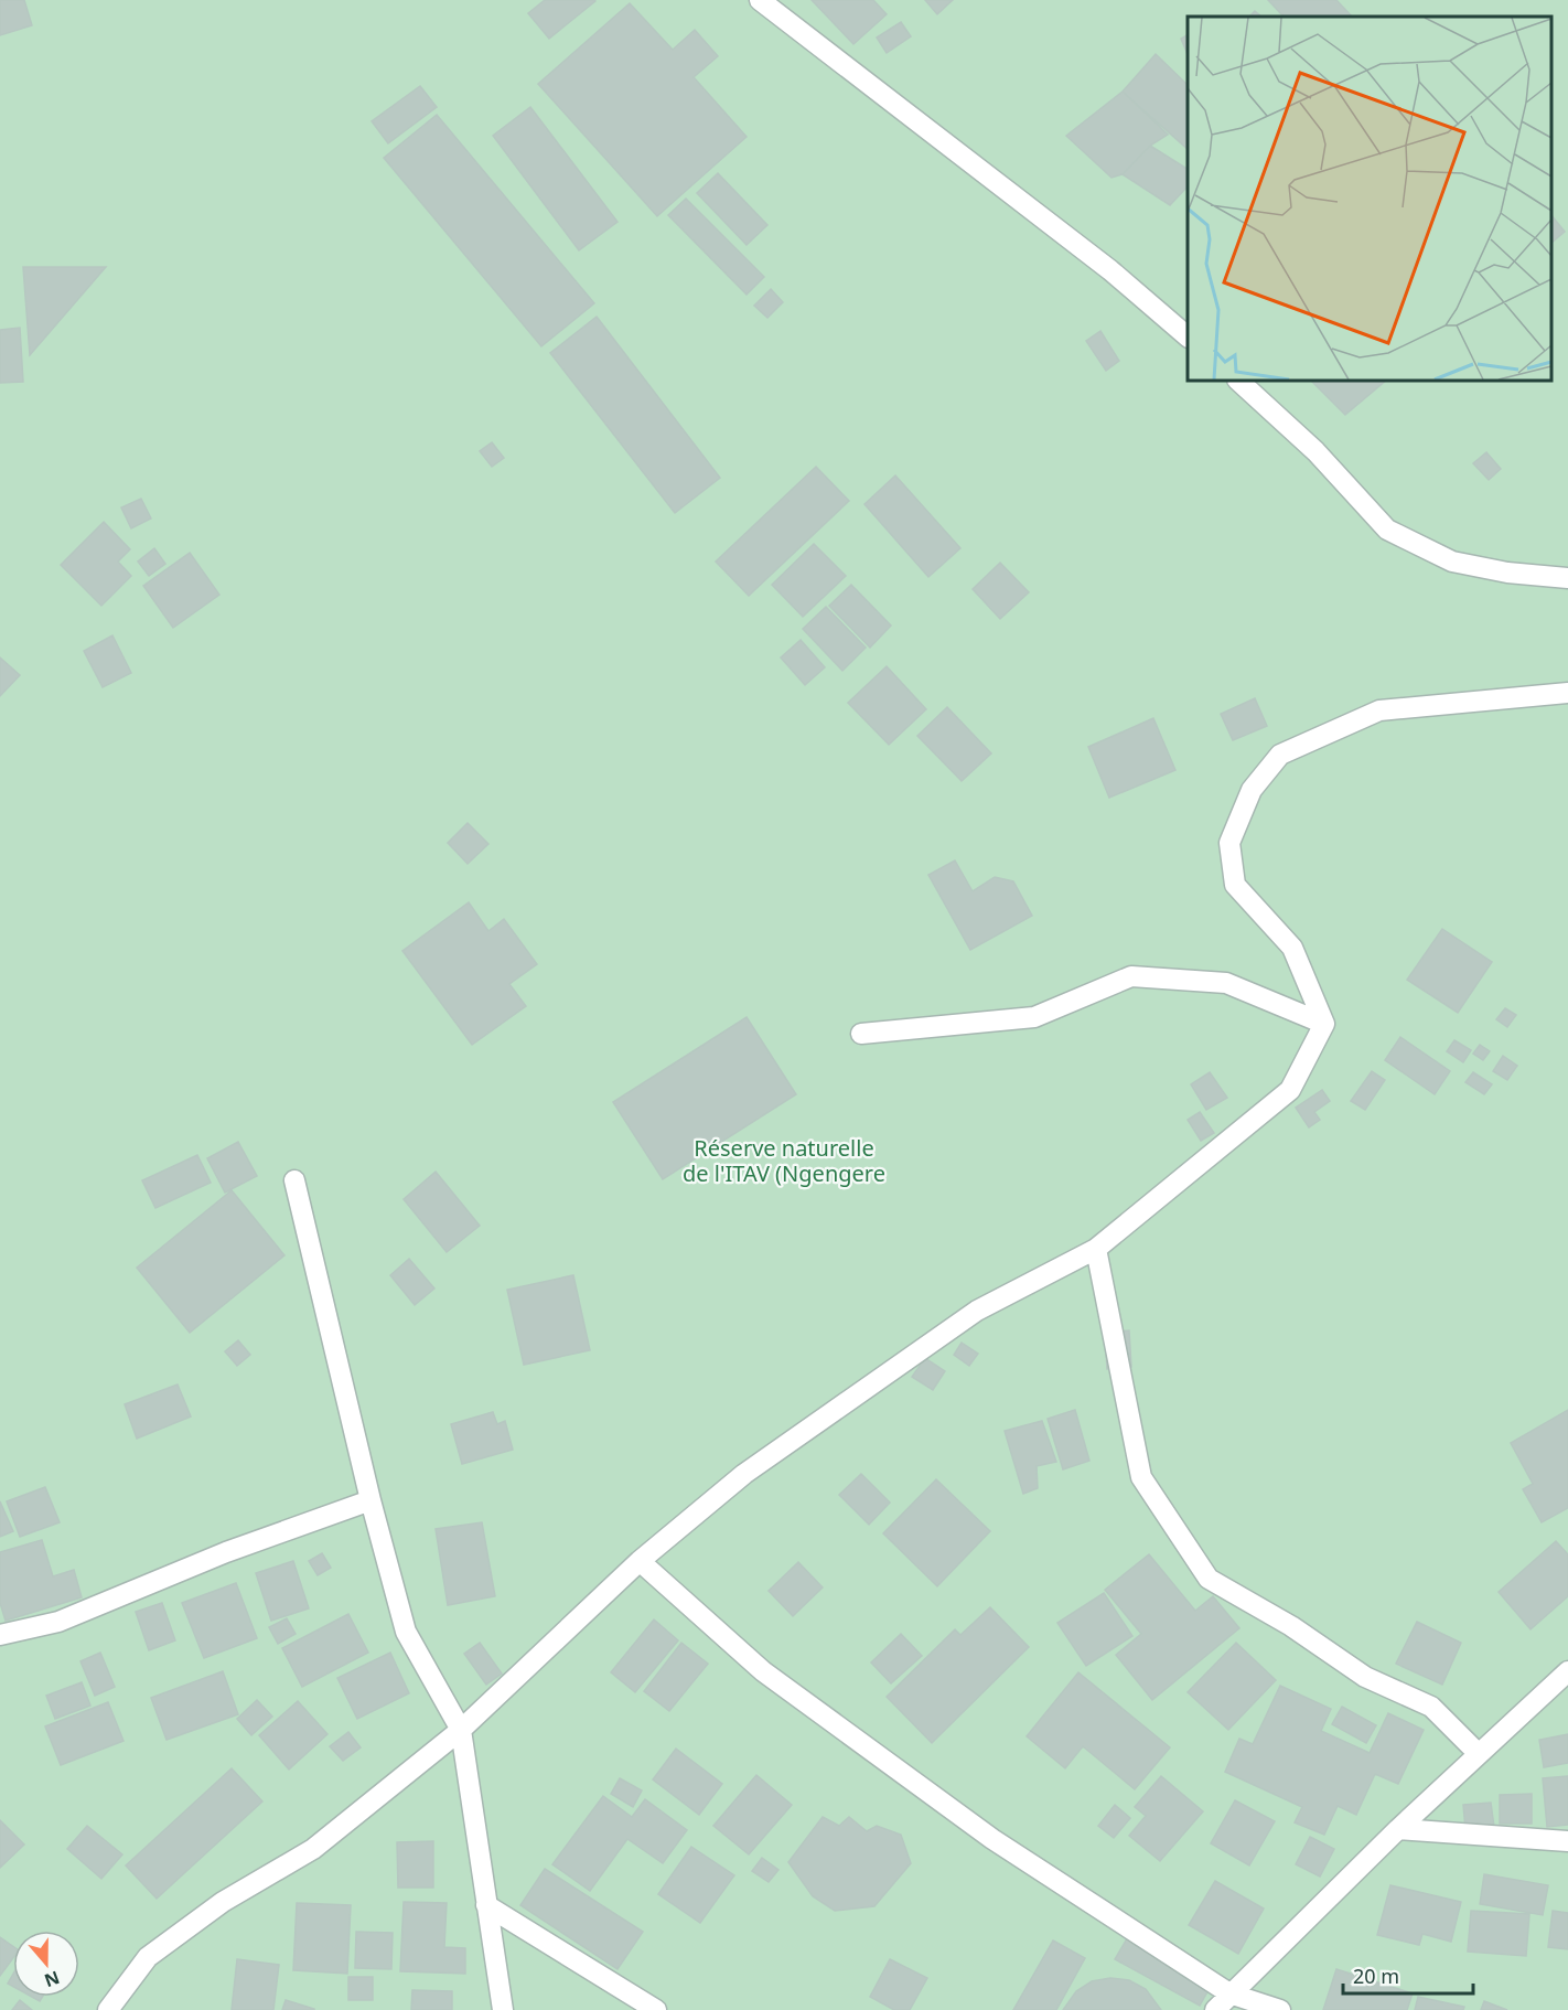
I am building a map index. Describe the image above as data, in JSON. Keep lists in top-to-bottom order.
{
  "parks": ["Réserve naturelle de l'ITAV (Ngengere"],
  "scale_bar": "20 m",
  "north": "bottom"
}
